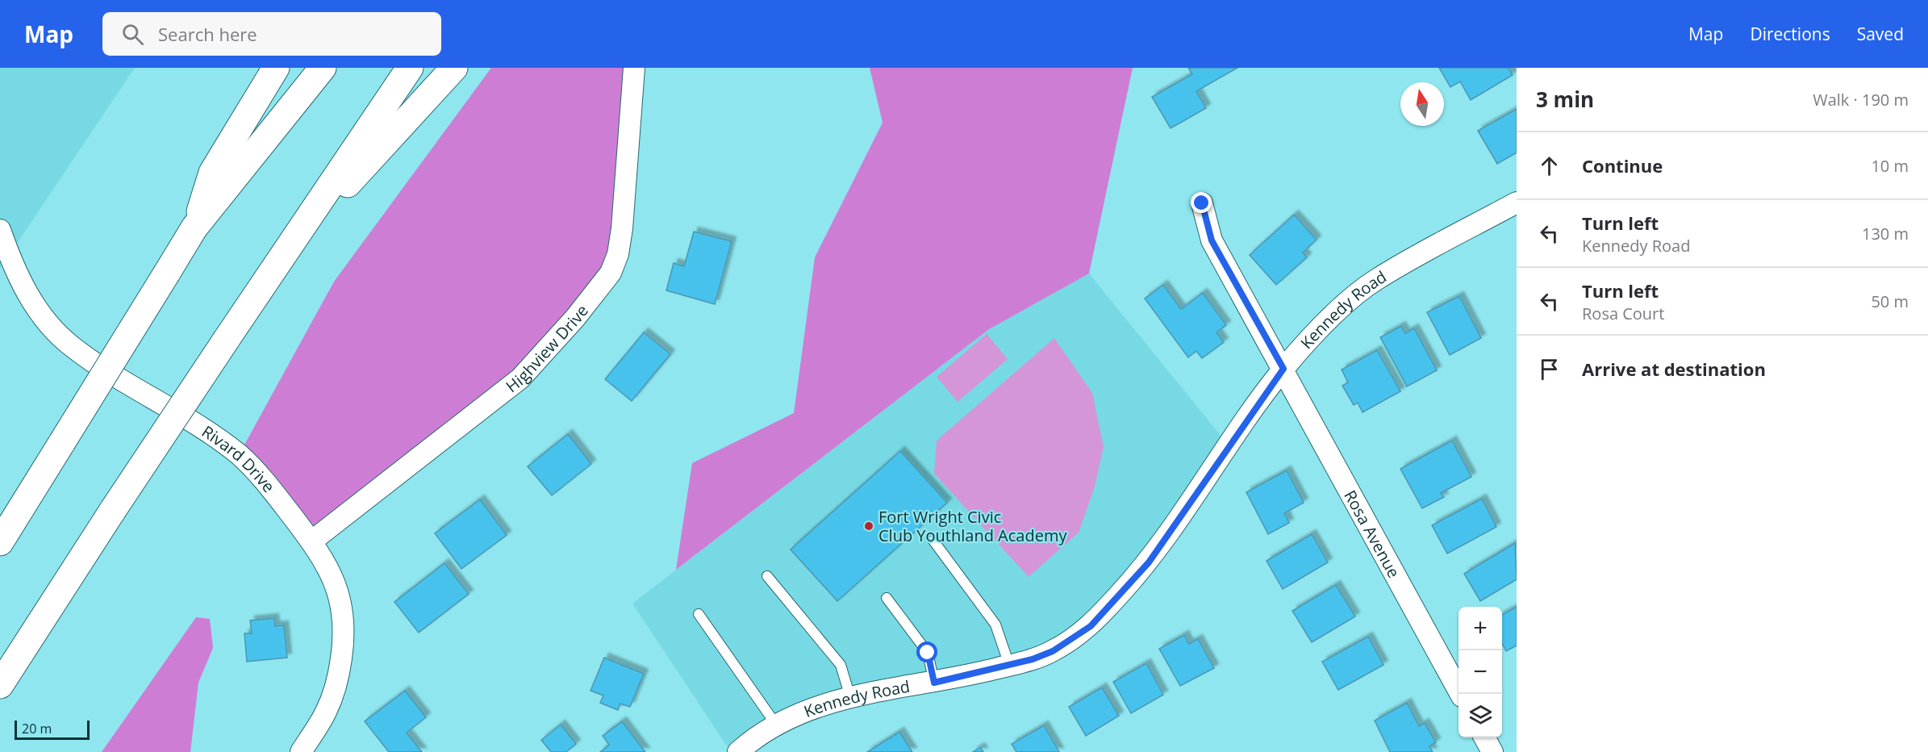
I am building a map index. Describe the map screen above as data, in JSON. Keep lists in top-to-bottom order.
{
  "streets": {
    "street": [
      "Kennedy Road",
      "Highview Drive",
      "Rivard Drive",
      "Rosa Avenue"
    ]
  },
  "crossings": [
    ["Kennedy Road", "Rosa Avenue"],
    ["Highview Drive", "Rivard Drive"]
  ],
  "places": ["Fort Wright Civic Club Youthland Academy"],
  "scale_bar": "20 m",
  "north": "top",
  "page": {
    "header": "Map",
    "search": "Search here",
    "nav": ["Map", "Directions", "Saved"],
    "heading": ["3 min", "Walk · 190 m"],
    "list": [
      ["Continue", "10 m"],
      ["Turn left", "Kennedy Road", "130 m"],
      ["Turn left", "Rosa Court", "50 m"],
      "Arrive at destination"
    ],
    "map_buttons": ["+", "−"],
    "scale": "20 m"
  }
}
